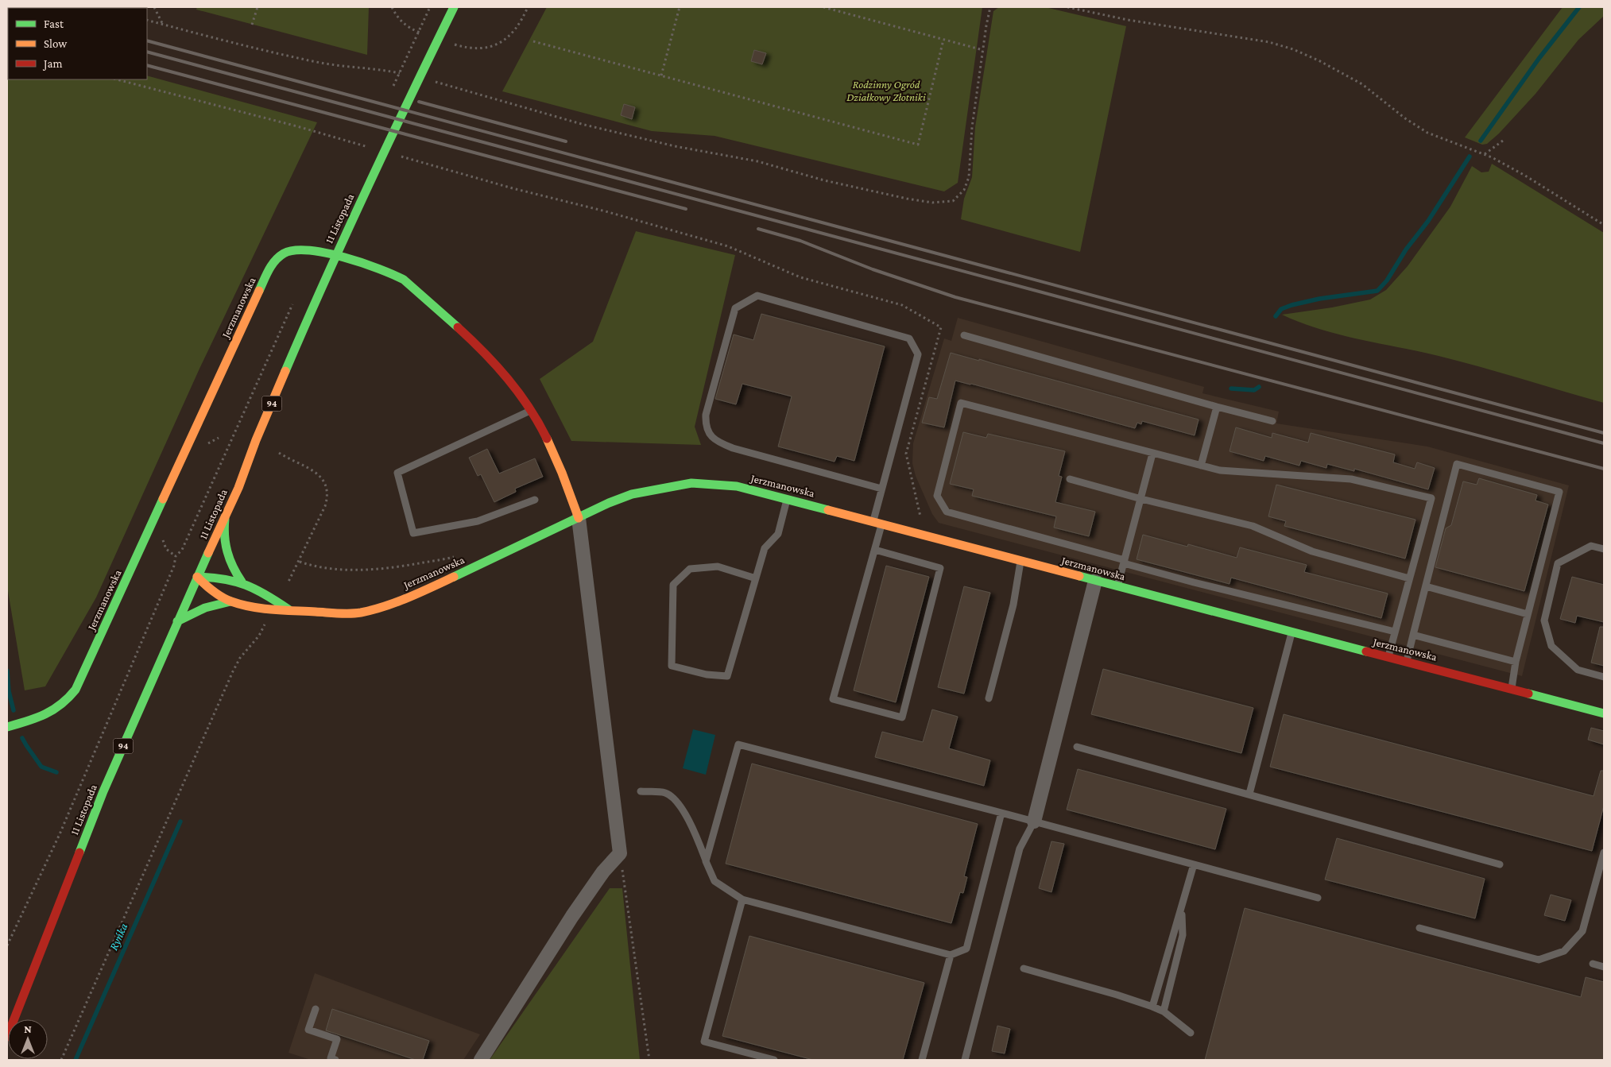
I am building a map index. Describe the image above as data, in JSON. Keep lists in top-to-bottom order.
{
  "streets": {
    "street": ["11 Listopada", "Jerzmanowska", "94"]
  },
  "crossings": [
    ["11 Listopada", "Jerzmanowska"]
  ],
  "water": ["Ryńka"],
  "parks": ["Rodzinny Ogród Działkowy Złotniki"],
  "legend": ["Fast", "Slow", "Jam"],
  "north": "top"
}
